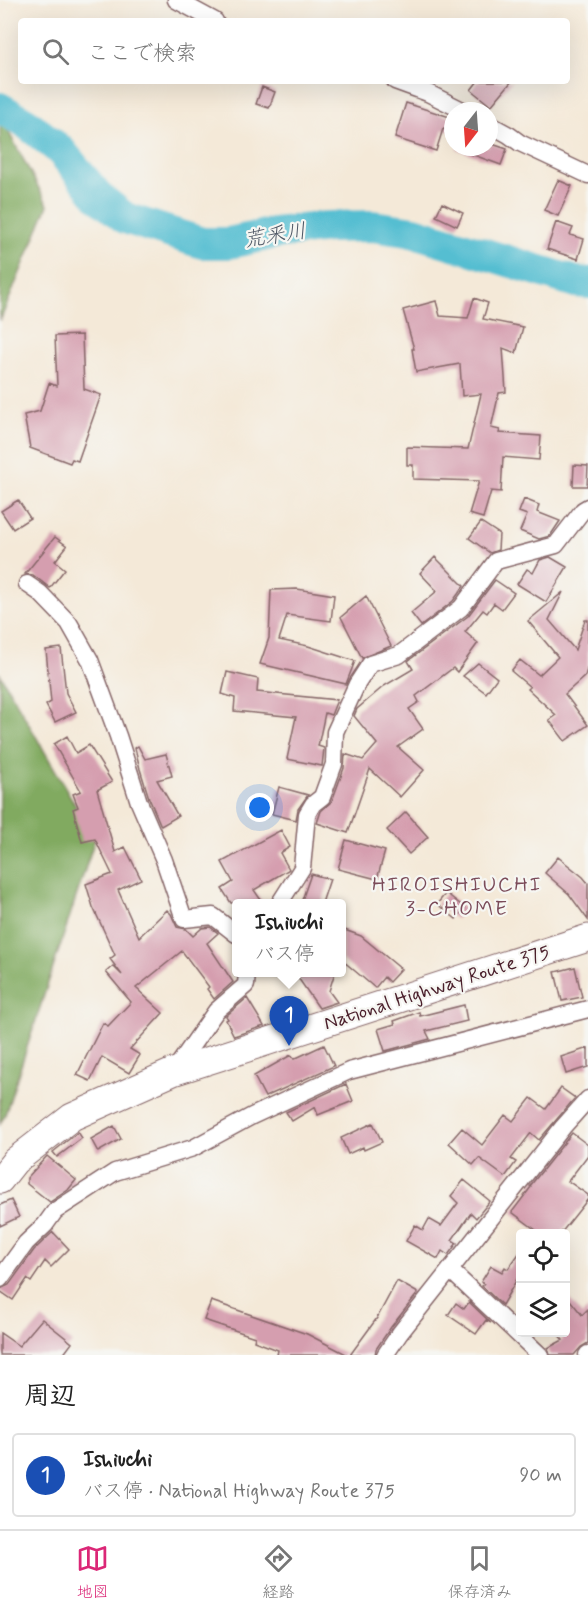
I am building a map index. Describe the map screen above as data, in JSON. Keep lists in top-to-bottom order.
{
  "streets": {
    "highway": ["National Highway Route 375"]
  },
  "districts": ["HIROISHIUCHI 3-CHOME"],
  "water": ["荒釆川"],
  "north": "bottom",
  "page": {
    "search": "ここで検索",
    "popup": ["Ishiuchi", "バス停"],
    "pins": "1",
    "heading": "周辺",
    "list": [
      {
        "mark": "1",
        "name": "Ishiuchi",
        "note": "バス停 · National Highway Route 375",
        "value": "90 m"
      }
    ],
    "nav": ["地図", "経路", "保存済み"]
  }
}
